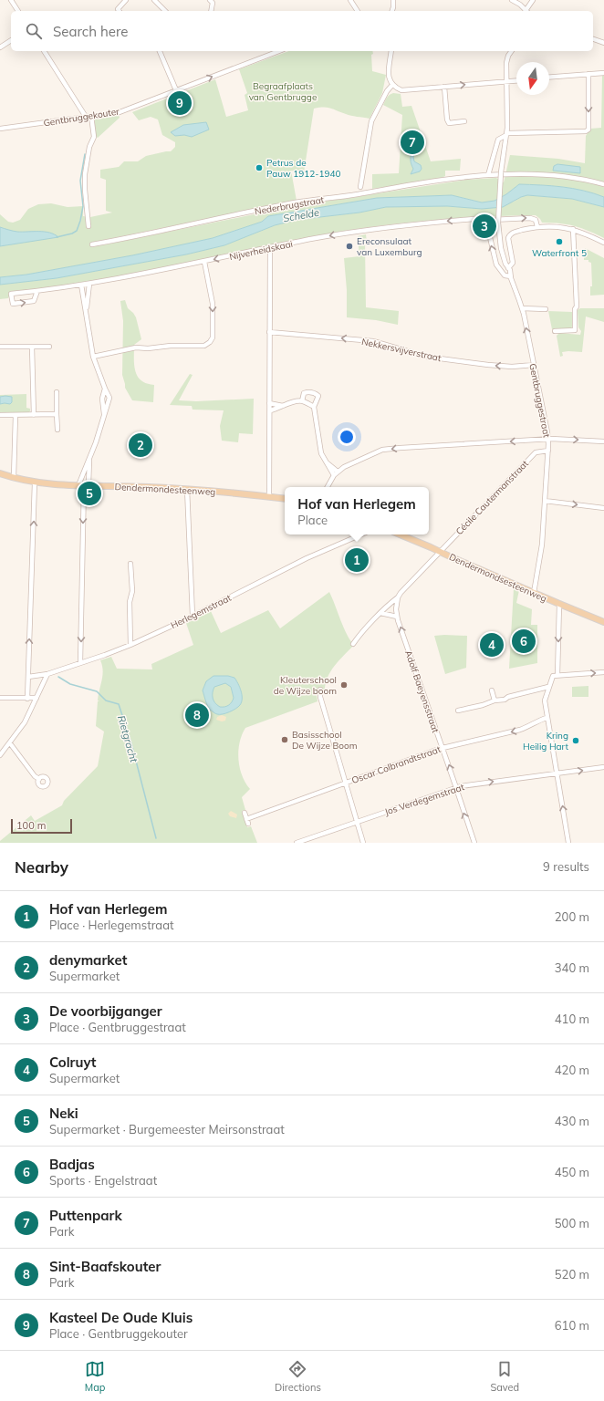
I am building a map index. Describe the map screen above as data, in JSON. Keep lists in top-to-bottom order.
{
  "streets": {
    "main road": ["Dendermondesteenweg", "Dendermondsesteenweg"],
    "street": [
      "Gentbruggekouter",
      "Nederbrugstraat",
      "Nijverheidskaai",
      "Nekkersvijverstraat",
      "Gentbruggestraat",
      "Cécile Cautermanstraat",
      "Herlegemstraat",
      "Adolf Baeyensstraat",
      "Oscar Colbrandtstraat",
      "Jos Verdegemstraat"
    ]
  },
  "crossings": [
    ["Nekkersvijverstraat", "Gentbruggestraat"],
    ["Gentbruggestraat", "Cécile Cautermanstraat"],
    ["Gentbruggestraat", "Dendermondsesteenweg"],
    ["Cécile Cautermanstraat", "Dendermondsesteenweg"],
    ["Adolf Baeyensstraat", "Oscar Colbrandtstraat"],
    ["Adolf Baeyensstraat", "Jos Verdegemstraat"]
  ],
  "one_way": [
    "Gentbruggekouter",
    "Nekkersvijverstraat",
    "Adolf Baeyensstraat",
    "Jos Verdegemstraat"
  ],
  "water": ["Schelde", "Rietgracht"],
  "parks": ["Begraafplaats van Gentbrugge"],
  "places": [
    "Petrus de Pauw 1912-1940",
    "Waterfront 5",
    "Ereconsulaat van Luxemburg",
    "Kleuterschool de Wijze boom",
    "Basisschool De Wijze Boom",
    "Kring Heilig Hart"
  ],
  "scale_bar": "100 m",
  "north": "bottom",
  "page": {
    "search": "Search here",
    "pins": [
      "9",
      "7",
      "3",
      "2",
      "5",
      "1",
      "6",
      "4",
      "8"
    ],
    "popup": ["Hof van Herlegem", "Place"],
    "scale": "100 m",
    "heading": ["Nearby", "9 results"],
    "list": [
      {
        "mark": "1",
        "name": "Hof van Herlegem",
        "note": "Place · Herlegemstraat",
        "value": "200 m"
      },
      {
        "mark": "2",
        "name": "denymarket",
        "note": "Supermarket",
        "value": "340 m"
      },
      {
        "mark": "3",
        "name": "De voorbijganger",
        "note": "Place · Gentbruggestraat",
        "value": "410 m"
      },
      {
        "mark": "4",
        "name": "Colruyt",
        "note": "Supermarket",
        "value": "420 m"
      },
      {
        "mark": "5",
        "name": "Neki",
        "note": "Supermarket · Burgemeester Meirsonstraat",
        "value": "430 m"
      },
      {
        "mark": "6",
        "name": "Badjas",
        "note": "Sports · Engelstraat",
        "value": "450 m"
      },
      {
        "mark": "7",
        "name": "Puttenpark",
        "note": "Park",
        "value": "500 m"
      },
      {
        "mark": "8",
        "name": "Sint-Baafskouter",
        "note": "Park",
        "value": "520 m"
      },
      {
        "mark": "9",
        "name": "Kasteel De Oude Kluis",
        "note": "Place · Gentbruggekouter",
        "value": "610 m"
      }
    ],
    "nav": ["Map", "Directions", "Saved"]
  }
}
